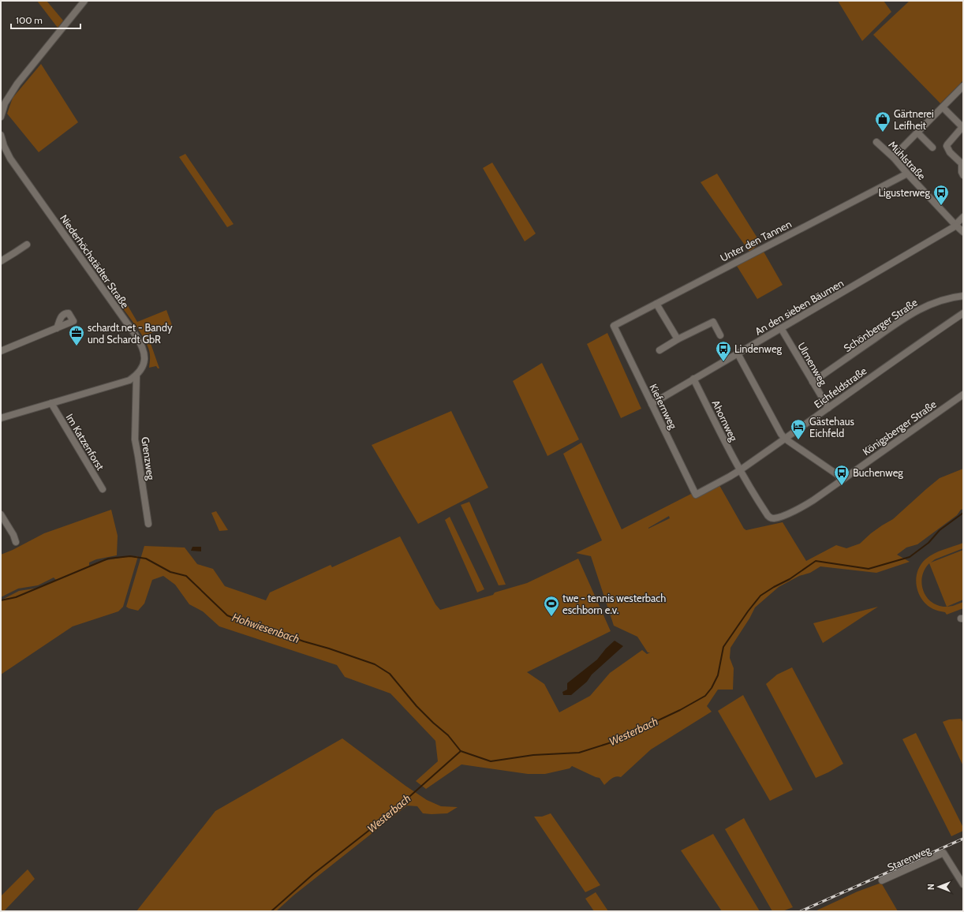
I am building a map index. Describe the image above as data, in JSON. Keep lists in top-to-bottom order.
{
  "streets": {
    "street": [
      "Mühlstraße",
      "Unter den Tannen",
      "Niederhöchstädter Straße",
      "An den sieben Bäumen",
      "Schönberger Straße",
      "Ulmenweg",
      "Eichfeldstraße",
      "Kiefernweg",
      "Ahornweg",
      "Königsberger Straße",
      "Im Katzenforst",
      "Grenzweg",
      "Starenweg"
    ]
  },
  "crossings": [
    ["Mühlstraße", "Unter den Tannen"],
    ["Mühlstraße", "An den sieben Bäumen"],
    ["Unter den Tannen", "Kiefernweg"],
    ["Niederhöchstädter Straße", "Grenzweg"],
    ["An den sieben Bäumen", "Ulmenweg"],
    ["An den sieben Bäumen", "Kiefernweg"],
    ["An den sieben Bäumen", "Ahornweg"],
    ["Schönberger Straße", "Ulmenweg"],
    ["Ulmenweg", "Eichfeldstraße"],
    ["Eichfeldstraße", "Kiefernweg"],
    ["Eichfeldstraße", "Ahornweg"],
    ["Ahornweg", "Königsberger Straße"]
  ],
  "water": ["Hohwiesenbach", "Westerbach"],
  "places": {
    "shop": ["Gärtnerei Leifheit"],
    "bus stop": ["Ligusterweg", "Lindenweg", "Buchenweg"],
    "office": ["schardt.net - Bandy und Schardt GbR"],
    "hotel": ["Gästehaus Eichfeld"],
    "sports": ["twe - tennis westerbach eschborn e.v."]
  },
  "scale_bar": "100 m",
  "north": "left"
}
